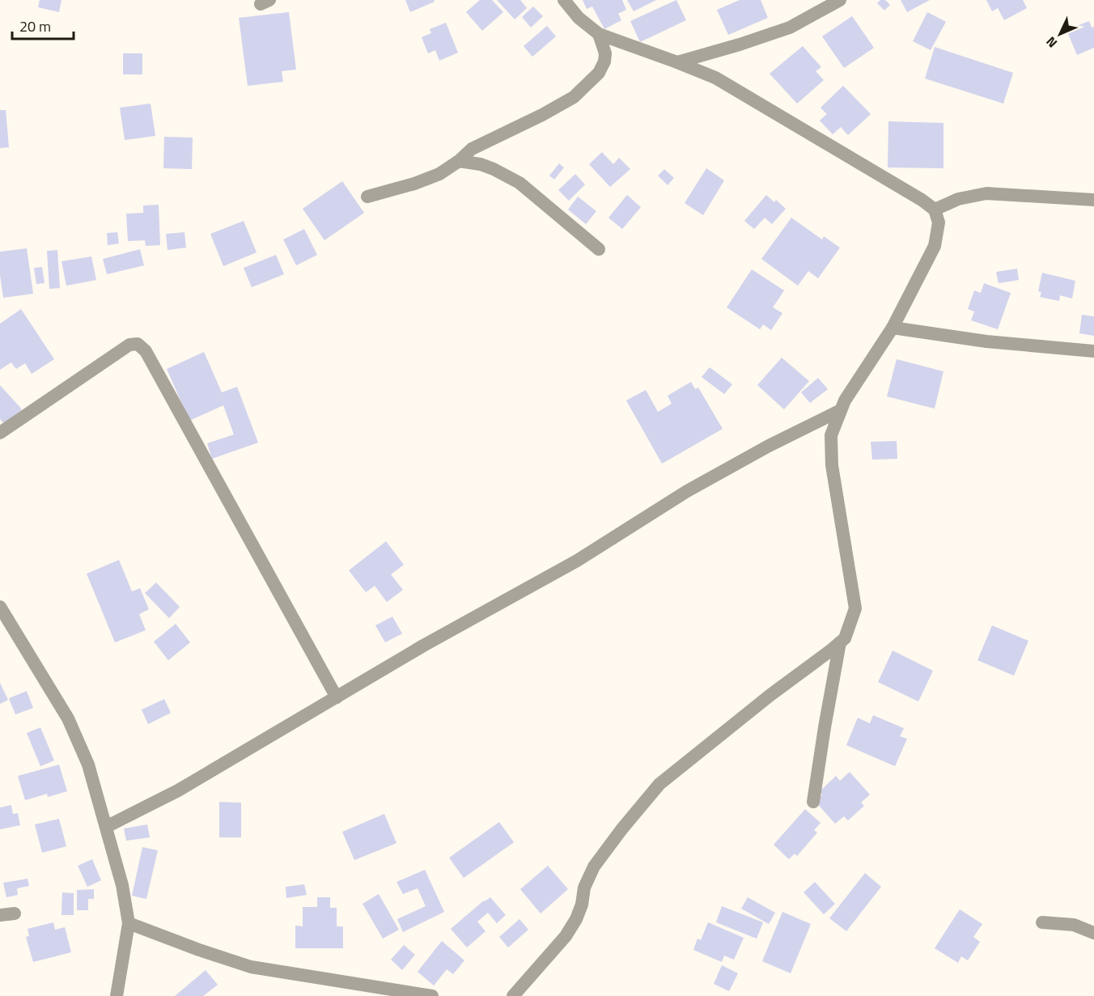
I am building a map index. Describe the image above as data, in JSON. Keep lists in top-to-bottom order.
{
  "scale_bar": "20 m",
  "north": "bottom left"
}
